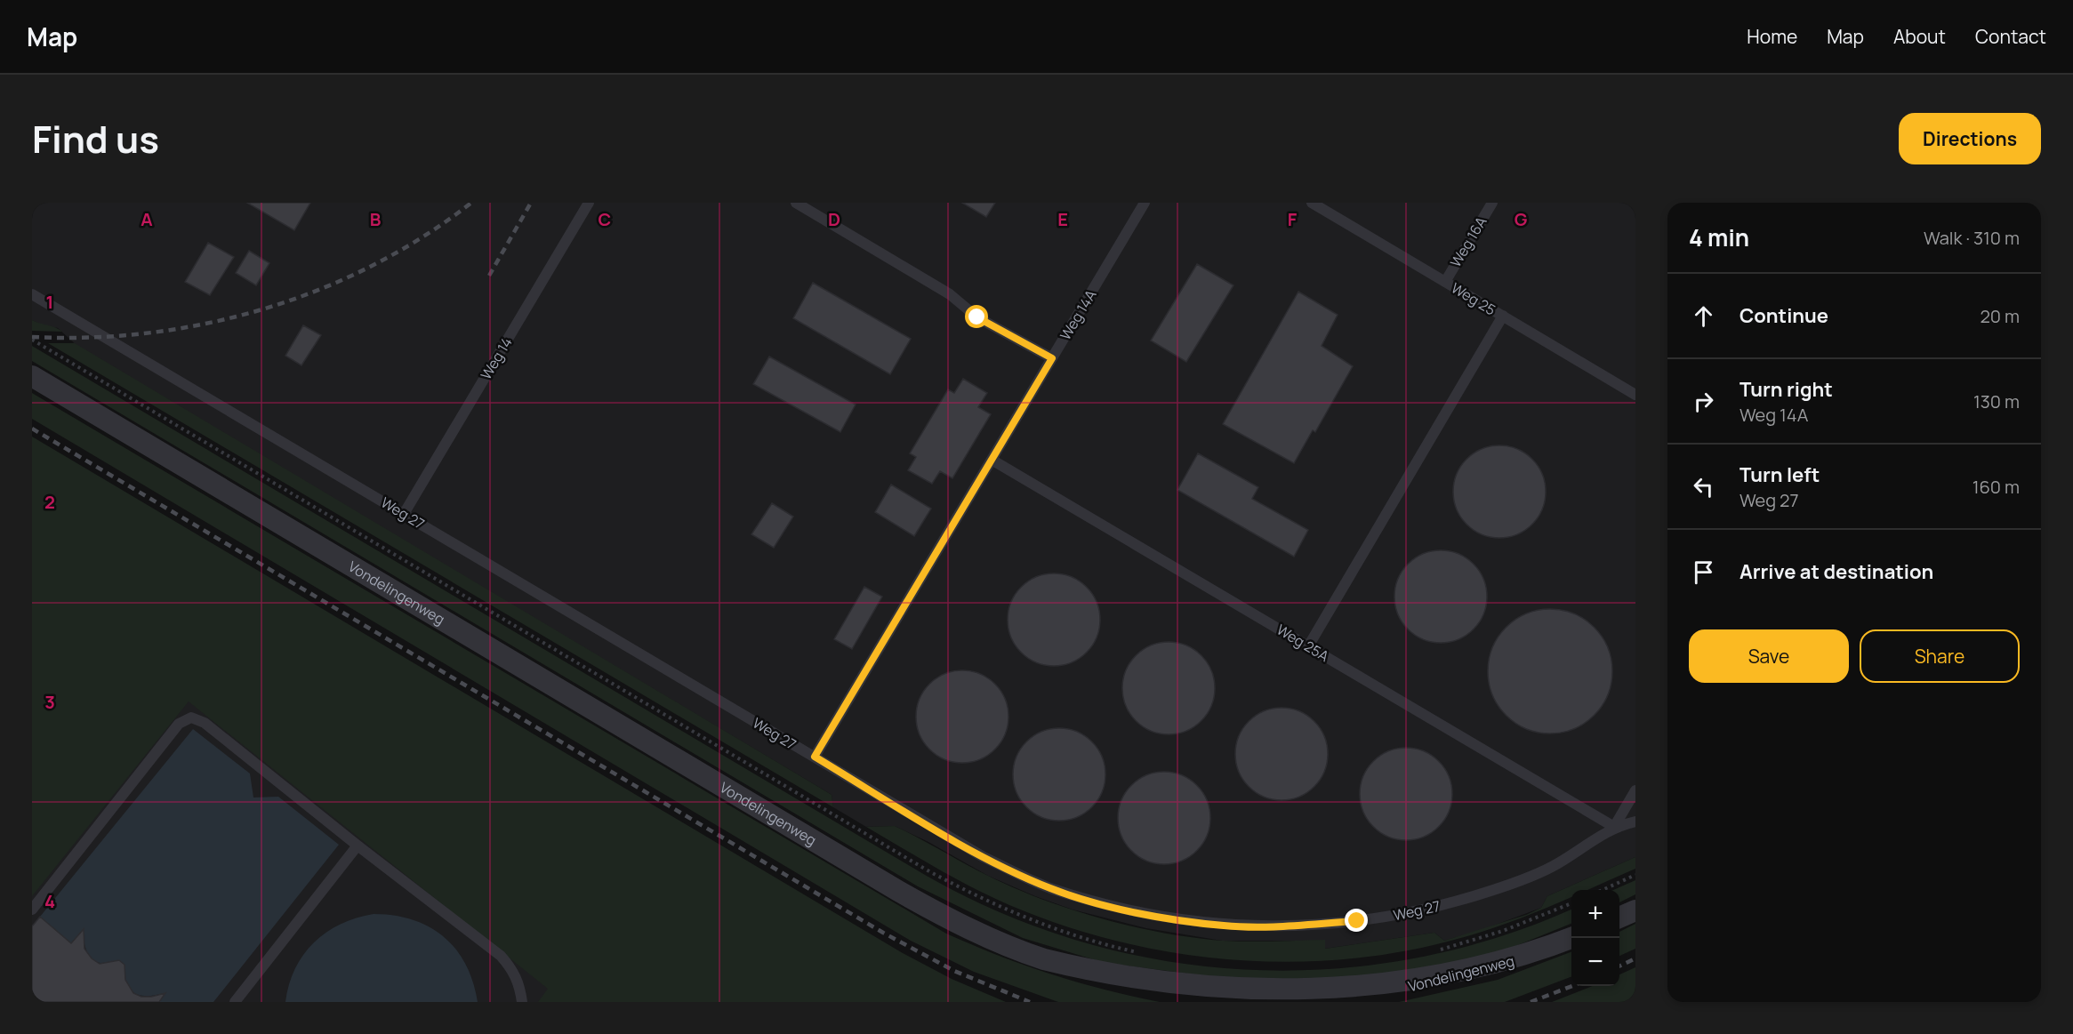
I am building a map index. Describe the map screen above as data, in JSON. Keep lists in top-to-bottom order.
{
  "streets": {
    "street": ["Vondelingenweg"],
    "lane": [
      "Weg 16A",
      "Weg 25",
      "Weg 14A",
      "Weg 14",
      "Weg 27",
      "Weg 25A"
    ]
  },
  "crossings": [
    ["Weg 16A", "Weg 25"],
    ["Weg 14A", "Weg 27"],
    ["Weg 14A", "Weg 25A"],
    ["Weg 14", "Weg 27"],
    ["Weg 27", "Weg 25A"]
  ],
  "page": {
    "header": "Map",
    "nav": [
      "Home",
      "Map",
      "About",
      "Contact"
    ],
    "title": "Find us",
    "buttons": [
      "Directions",
      ["Save", "Share"]
    ],
    "heading": ["4 min", "Walk · 310 m"],
    "list": [
      ["Continue", "20 m"],
      ["Turn right", "Weg 14A", "130 m"],
      ["Turn left", "Weg 27", "160 m"],
      "Arrive at destination"
    ],
    "map_buttons": ["+", "−"]
  },
  "grid": {
    "columns": [
      "A",
      "B",
      "C",
      "D",
      "E",
      "F",
      "G"
    ],
    "rows": [
      "1",
      "2",
      "3",
      "4"
    ]
  }
}
